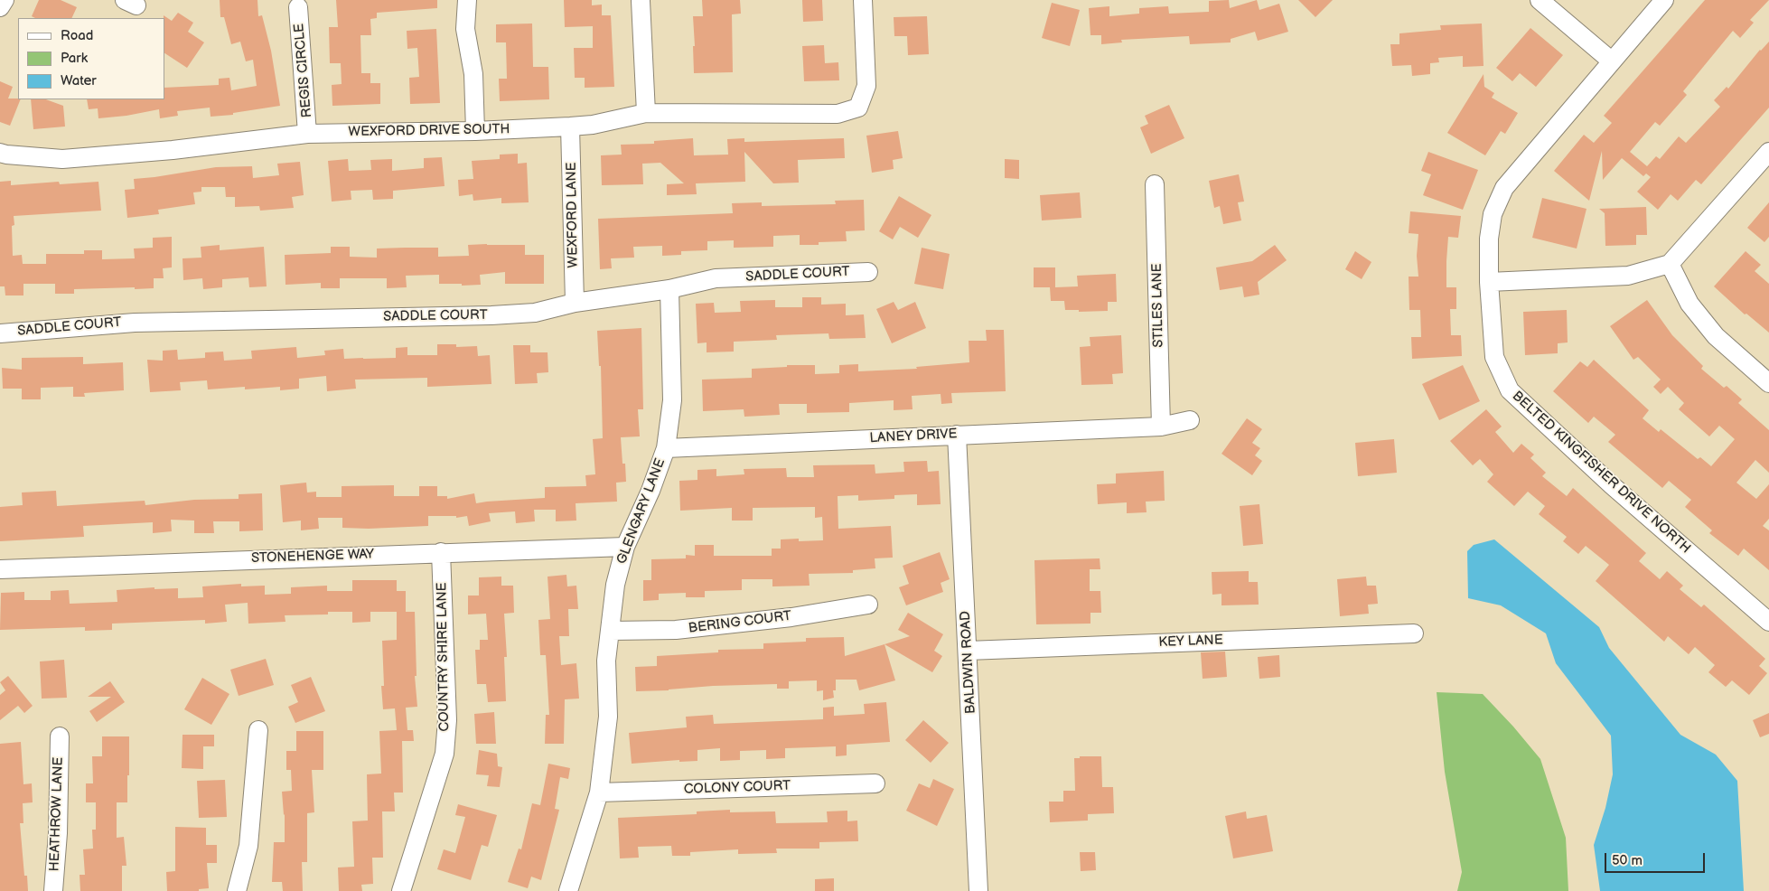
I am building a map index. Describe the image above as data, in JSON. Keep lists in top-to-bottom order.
{
  "streets": {
    "street": [
      "REGIS CIRCLE",
      "WEXFORD DRIVE SOUTH",
      "WEXFORD LANE",
      "SADDLE COURT",
      "STILES LANE",
      "LANEY DRIVE",
      "BELTED KINGFISHER DRIVE NORTH",
      "GLENGARY LANE",
      "STONEHENGE WAY",
      "BERING COURT",
      "KEY LANE",
      "COUNTRY SHIRE LANE",
      "BALDWIN ROAD",
      "COLONY COURT",
      "HEATHROW LANE"
    ]
  },
  "crossings": [
    ["REGIS CIRCLE", "WEXFORD DRIVE SOUTH"],
    ["WEXFORD DRIVE SOUTH", "WEXFORD LANE"],
    ["WEXFORD LANE", "SADDLE COURT"],
    ["SADDLE COURT", "GLENGARY LANE"],
    ["STILES LANE", "LANEY DRIVE"],
    ["LANEY DRIVE", "GLENGARY LANE"],
    ["LANEY DRIVE", "BALDWIN ROAD"],
    ["GLENGARY LANE", "STONEHENGE WAY"],
    ["GLENGARY LANE", "BERING COURT"],
    ["GLENGARY LANE", "COLONY COURT"],
    ["STONEHENGE WAY", "COUNTRY SHIRE LANE"],
    ["KEY LANE", "BALDWIN ROAD"]
  ],
  "legend": ["Road", "Park", "Water"],
  "scale_bar": "50 m"
}
